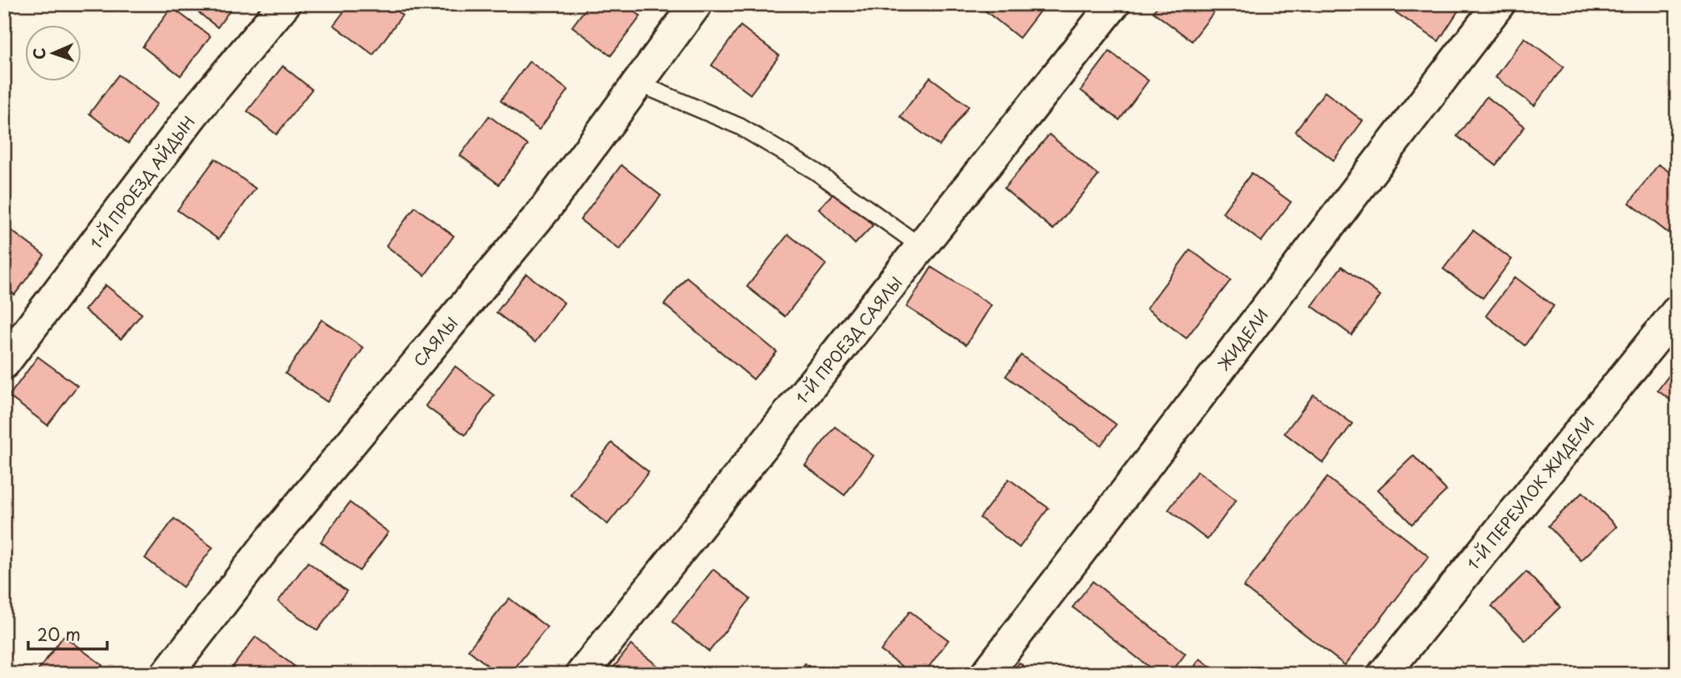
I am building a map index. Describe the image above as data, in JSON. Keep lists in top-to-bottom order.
{
  "streets": {
    "street": [
      "1-Й ПРОЕЗД АЙДЫН",
      "ЖИДЕЛИ",
      "1-Й ПРОЕЗД САЯЛЫ",
      "САЯЛЫ",
      "1-Й ПЕРЕУЛОК ЖИДЕЛИ"
    ]
  },
  "scale_bar": "20 m",
  "north": "left"
}
